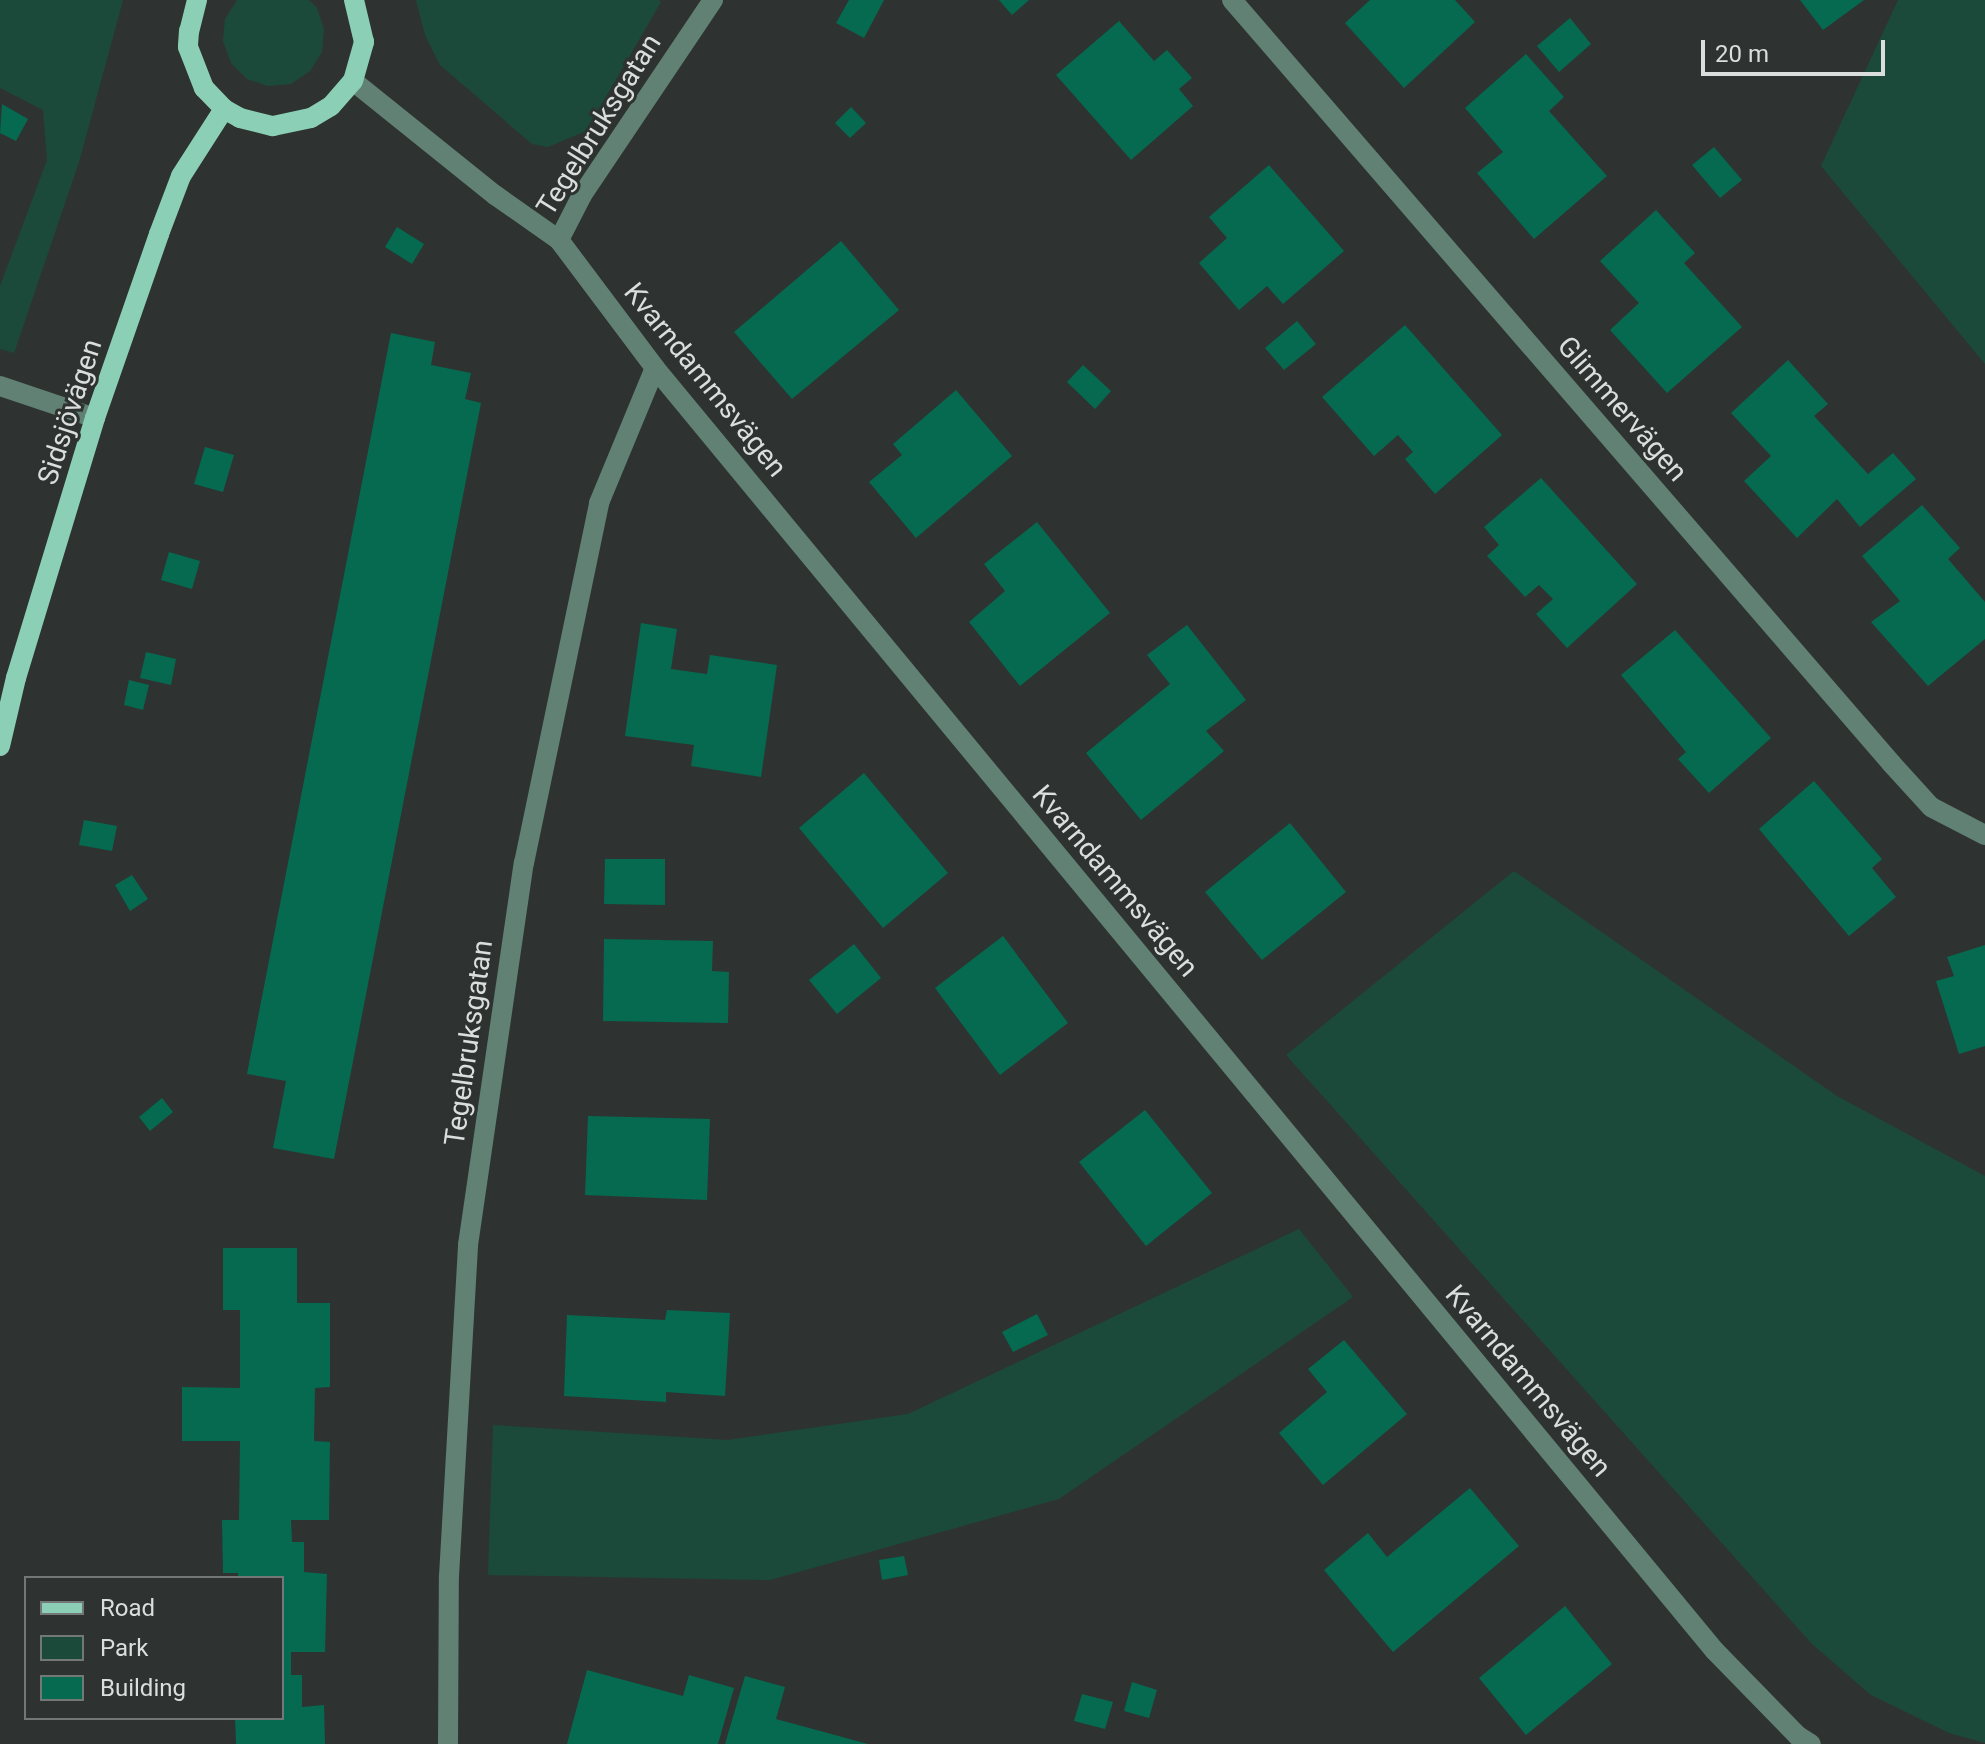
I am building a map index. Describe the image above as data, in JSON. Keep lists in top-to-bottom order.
{
  "streets": {
    "main road": ["Sidsjövägen"],
    "street": ["Tegelbruksgatan", "Kvarndammsvägen", "Glimmervägen"]
  },
  "crossings": [
    ["Tegelbruksgatan", "Kvarndammsvägen"]
  ],
  "legend": ["Road", "Park", "Building"],
  "scale_bar": "20 m"
}
